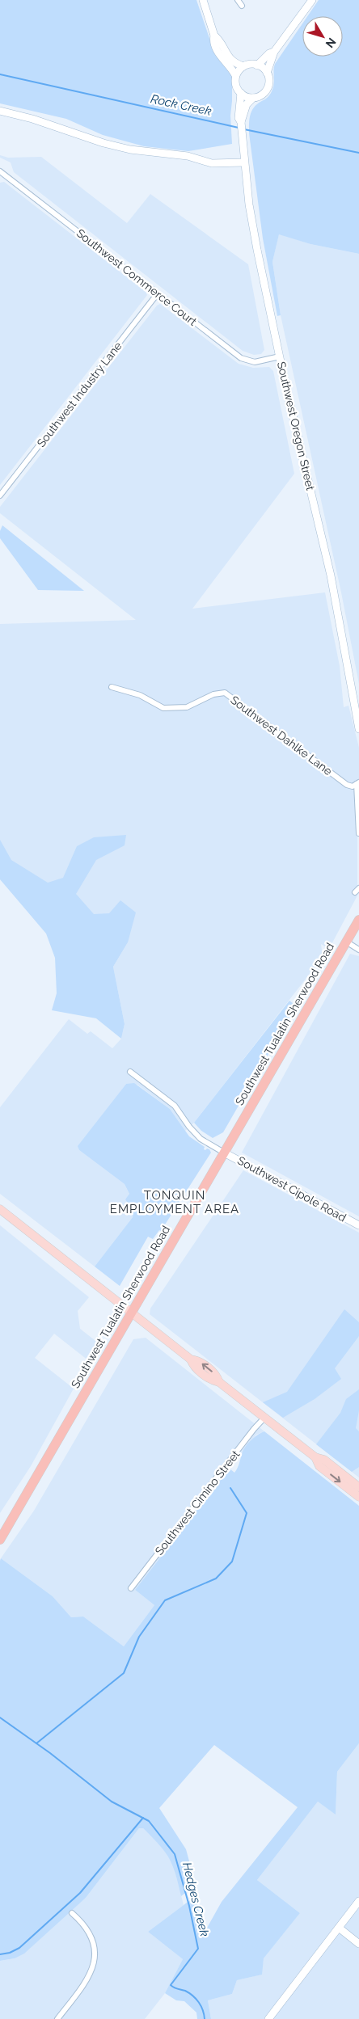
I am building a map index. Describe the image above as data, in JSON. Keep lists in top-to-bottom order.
{
  "streets": {
    "highway": ["Southwest Tualatin Sherwood Road"],
    "main road": ["Southwest Oregon Street", "Southwest Cipole Road"],
    "street": [
      "Southwest Commerce Court",
      "Southwest Industry Lane",
      "Southwest Dahlke Lane",
      "Southwest Cimino Street"
    ]
  },
  "crossings": [
    ["Southwest Commerce Court", "Southwest Industry Lane"],
    ["Southwest Commerce Court", "Southwest Oregon Street"],
    ["Southwest Tualatin Sherwood Road", "Southwest Cipole Road"]
  ],
  "districts": ["TONQUIN EMPLOYMENT AREA"],
  "water": ["Rock Creek", "Hedges Creek"],
  "north": "bottom right"
}
